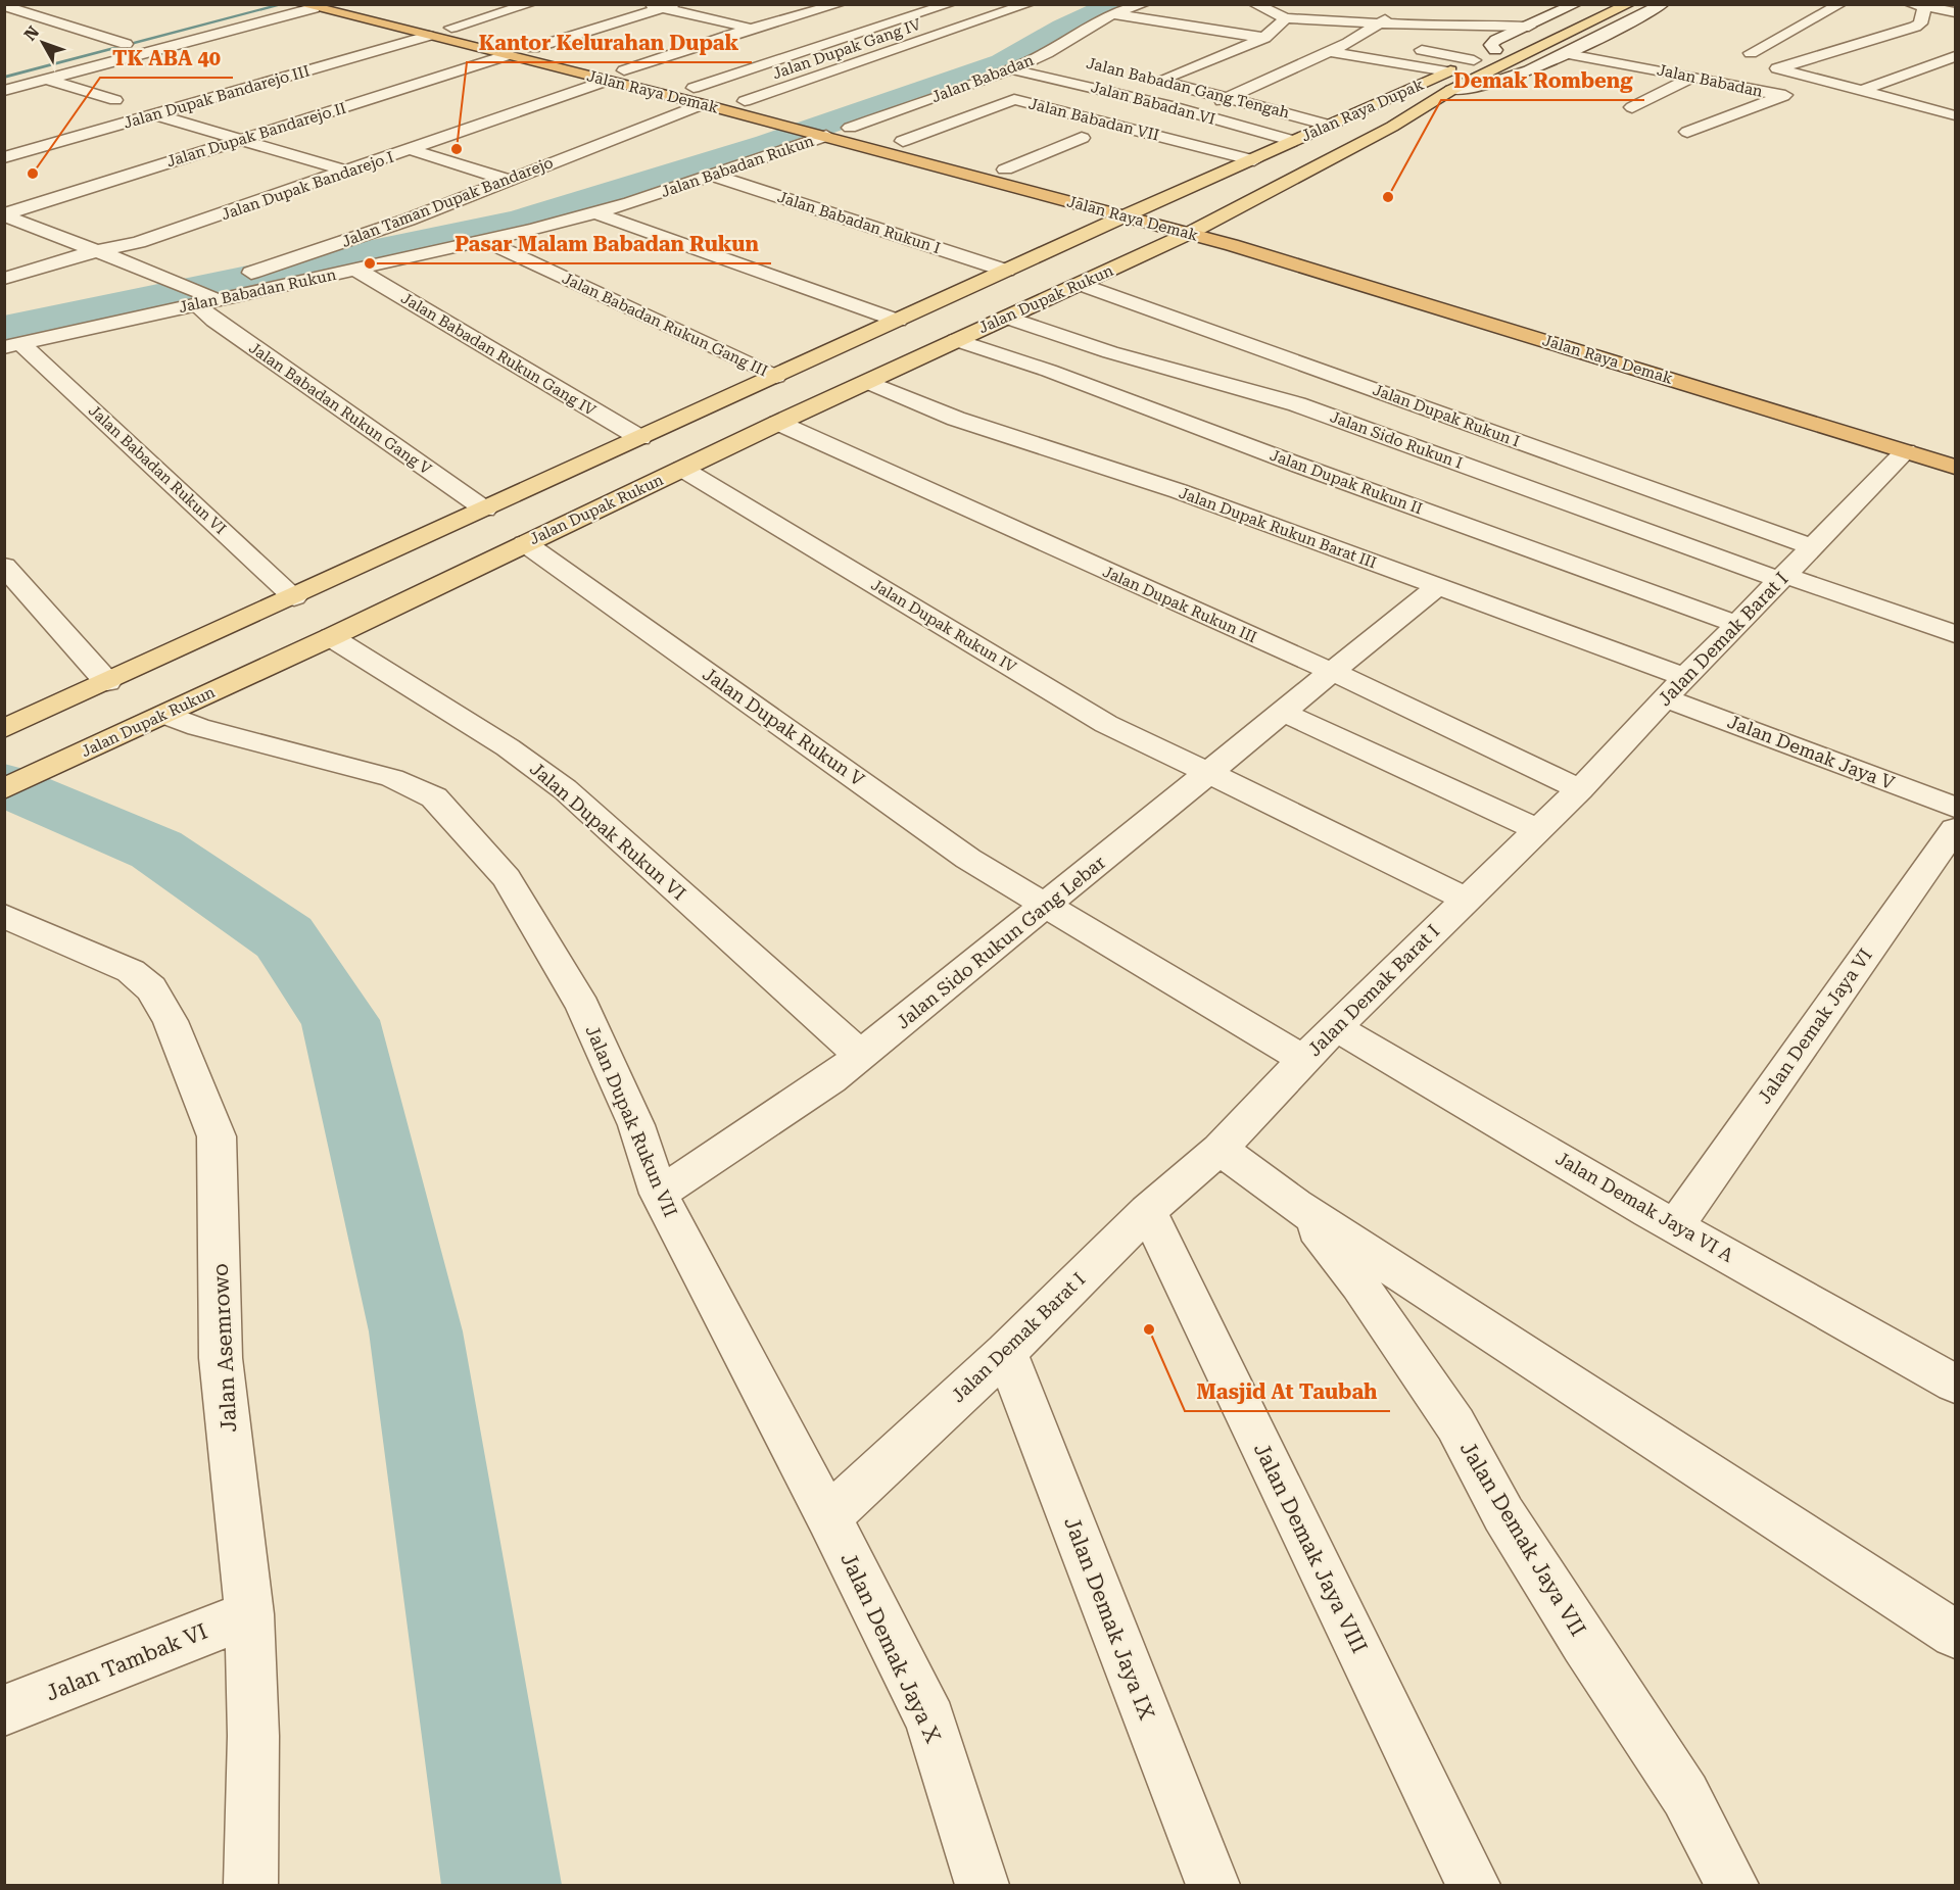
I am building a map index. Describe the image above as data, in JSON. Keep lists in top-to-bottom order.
{
  "streets": {
    "highway": ["Jalan Raya Demak"],
    "main road": ["Jalan Raya Dupak", "Jalan Dupak Rukun"],
    "street": [
      "Jalan Dupak Gang IV",
      "Jalan Babadan",
      "Jalan Babadan Gang Tengah",
      "Jalan Dupak Bandarejo III",
      "Jalan Babadan VI",
      "Jalan Babadan VII",
      "Jalan Dupak Bandarejo II",
      "Jalan Babadan Rukun",
      "Jalan Dupak Bandarejo I",
      "Jalan Taman Dupak Bandarejo",
      "Jalan Babadan Rukun I",
      "Jalan Babadan Rukun Gang III",
      "Jalan Babadan Rukun Gang IV",
      "Jalan Babadan Rukun Gang V",
      "Jalan Dupak Rukun I",
      "Jalan Sido Rukun I",
      "Jalan Babadan Rukun VI",
      "Jalan Dupak Rukun II",
      "Jalan Dupak Rukun Barat III",
      "Jalan Dupak Rukun III",
      "Jalan Dupak Rukun IV",
      "Jalan Demak Barat I",
      "Jalan Dupak Rukun V",
      "Jalan Demak Jaya V",
      "Jalan Dupak Rukun VI",
      "Jalan Sido Rukun Gang Lebar",
      "Jalan Demak Jaya VI",
      "Jalan Dupak Rukun VII",
      "Jalan Demak Jaya VI A",
      "Jalan Asemrowo",
      "Jalan Demak Jaya VII",
      "Jalan Demak Jaya VIII",
      "Jalan Demak Jaya IX",
      "Jalan Demak Jaya X",
      "Jalan Tambak VI"
    ]
  },
  "crossings": [
    ["Jalan Dupak Gang IV", "Jalan Raya Demak"],
    ["Jalan Babadan", "Jalan Babadan Gang Tengah"],
    ["Jalan Babadan", "Jalan Raya Demak"],
    ["Jalan Babadan", "Jalan Babadan VI"],
    ["Jalan Babadan Gang Tengah", "Jalan Raya Dupak"],
    ["Jalan Raya Demak", "Jalan Dupak Bandarejo III"],
    ["Jalan Raya Demak", "Jalan Raya Dupak"],
    ["Jalan Raya Demak", "Jalan Babadan VII"],
    ["Jalan Raya Demak", "Jalan Dupak Bandarejo II"],
    ["Jalan Raya Demak", "Jalan Babadan Rukun"],
    ["Jalan Raya Demak", "Jalan Dupak Bandarejo I"],
    ["Jalan Raya Demak", "Jalan Taman Dupak Bandarejo"],
    ["Jalan Raya Demak", "Jalan Dupak Rukun"],
    ["Jalan Raya Demak", "Jalan Demak Barat I"],
    ["Jalan Babadan VI", "Jalan Raya Dupak"],
    ["Jalan Raya Dupak", "Jalan Babadan VII"],
    ["Jalan Raya Dupak", "Jalan Dupak Rukun"],
    ["Jalan Babadan Rukun", "Jalan Babadan Rukun I"],
    ["Jalan Babadan Rukun", "Jalan Babadan Rukun Gang III"],
    ["Jalan Babadan Rukun", "Jalan Babadan Rukun Gang IV"],
    ["Jalan Babadan Rukun", "Jalan Babadan Rukun Gang V"],
    ["Jalan Babadan Rukun", "Jalan Babadan Rukun VI"],
    ["Jalan Dupak Rukun", "Jalan Dupak Rukun I"],
    ["Jalan Dupak Rukun", "Jalan Sido Rukun I"],
    ["Jalan Dupak Rukun", "Jalan Dupak Rukun II"],
    ["Jalan Dupak Rukun", "Jalan Dupak Rukun Barat III"],
    ["Jalan Dupak Rukun", "Jalan Dupak Rukun III"],
    ["Jalan Dupak Rukun", "Jalan Dupak Rukun IV"],
    ["Jalan Dupak Rukun", "Jalan Dupak Rukun V"],
    ["Jalan Dupak Rukun", "Jalan Dupak Rukun VI"],
    ["Jalan Dupak Rukun", "Jalan Dupak Rukun VII"],
    ["Jalan Dupak Rukun I", "Jalan Demak Barat I"],
    ["Jalan Sido Rukun I", "Jalan Demak Barat I"],
    ["Jalan Dupak Rukun II", "Jalan Demak Barat I"],
    ["Jalan Dupak Rukun Barat III", "Jalan Demak Barat I"],
    ["Jalan Dupak Rukun Barat III", "Jalan Demak Jaya V"],
    ["Jalan Dupak Rukun Barat III", "Jalan Sido Rukun Gang Lebar"],
    ["Jalan Dupak Rukun III", "Jalan Demak Barat I"],
    ["Jalan Dupak Rukun III", "Jalan Sido Rukun Gang Lebar"],
    ["Jalan Dupak Rukun IV", "Jalan Demak Barat I"],
    ["Jalan Dupak Rukun IV", "Jalan Sido Rukun Gang Lebar"],
    ["Jalan Demak Barat I", "Jalan Dupak Rukun V"],
    ["Jalan Demak Barat I", "Jalan Demak Jaya V"],
    ["Jalan Demak Barat I", "Jalan Dupak Rukun VII"],
    ["Jalan Demak Barat I", "Jalan Demak Jaya VI A"],
    ["Jalan Demak Barat I", "Jalan Demak Jaya VII"],
    ["Jalan Demak Barat I", "Jalan Demak Jaya VIII"],
    ["Jalan Demak Barat I", "Jalan Demak Jaya IX"],
    ["Jalan Demak Barat I", "Jalan Demak Jaya X"],
    ["Jalan Dupak Rukun V", "Jalan Sido Rukun Gang Lebar"],
    ["Jalan Dupak Rukun VI", "Jalan Sido Rukun Gang Lebar"],
    ["Jalan Sido Rukun Gang Lebar", "Jalan Dupak Rukun VII"],
    ["Jalan Demak Jaya VI", "Jalan Demak Jaya VI A"],
    ["Jalan Dupak Rukun VII", "Jalan Demak Jaya X"],
    ["Jalan Asemrowo", "Jalan Tambak VI"]
  ],
  "places": [
    "Kantor Kelurahan Dupak",
    "TK ABA 40",
    "Demak Rombeng",
    "Pasar Malam Babadan Rukun",
    "Masjid At Taubah"
  ],
  "north": "top left"
}
